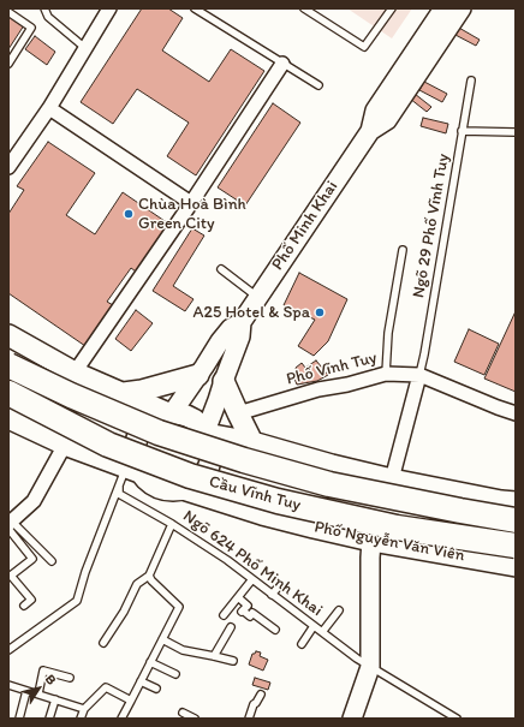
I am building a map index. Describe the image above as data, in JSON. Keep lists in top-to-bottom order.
{
  "streets": {
    "highway": ["Cầu Vĩnh Tuy"],
    "main road": ["Phố Minh Khai", "Phố Nguyễn Văn Viên"],
    "street": ["Phố Vĩnh Tuy"],
    "lane": ["Ngõ 29 Phố Vĩnh Tuy", "Ngõ 624 Phố Minh Khai"]
  },
  "crossings": [
    ["Phố Minh Khai", "Phố Nguyễn Văn Viên"],
    ["Ngõ 29 Phố Vĩnh Tuy", "Phố Vĩnh Tuy"]
  ],
  "places": ["Chùa Hoà Bình Green City", "A25 Hotel & Spa"],
  "north": "top right"
}
